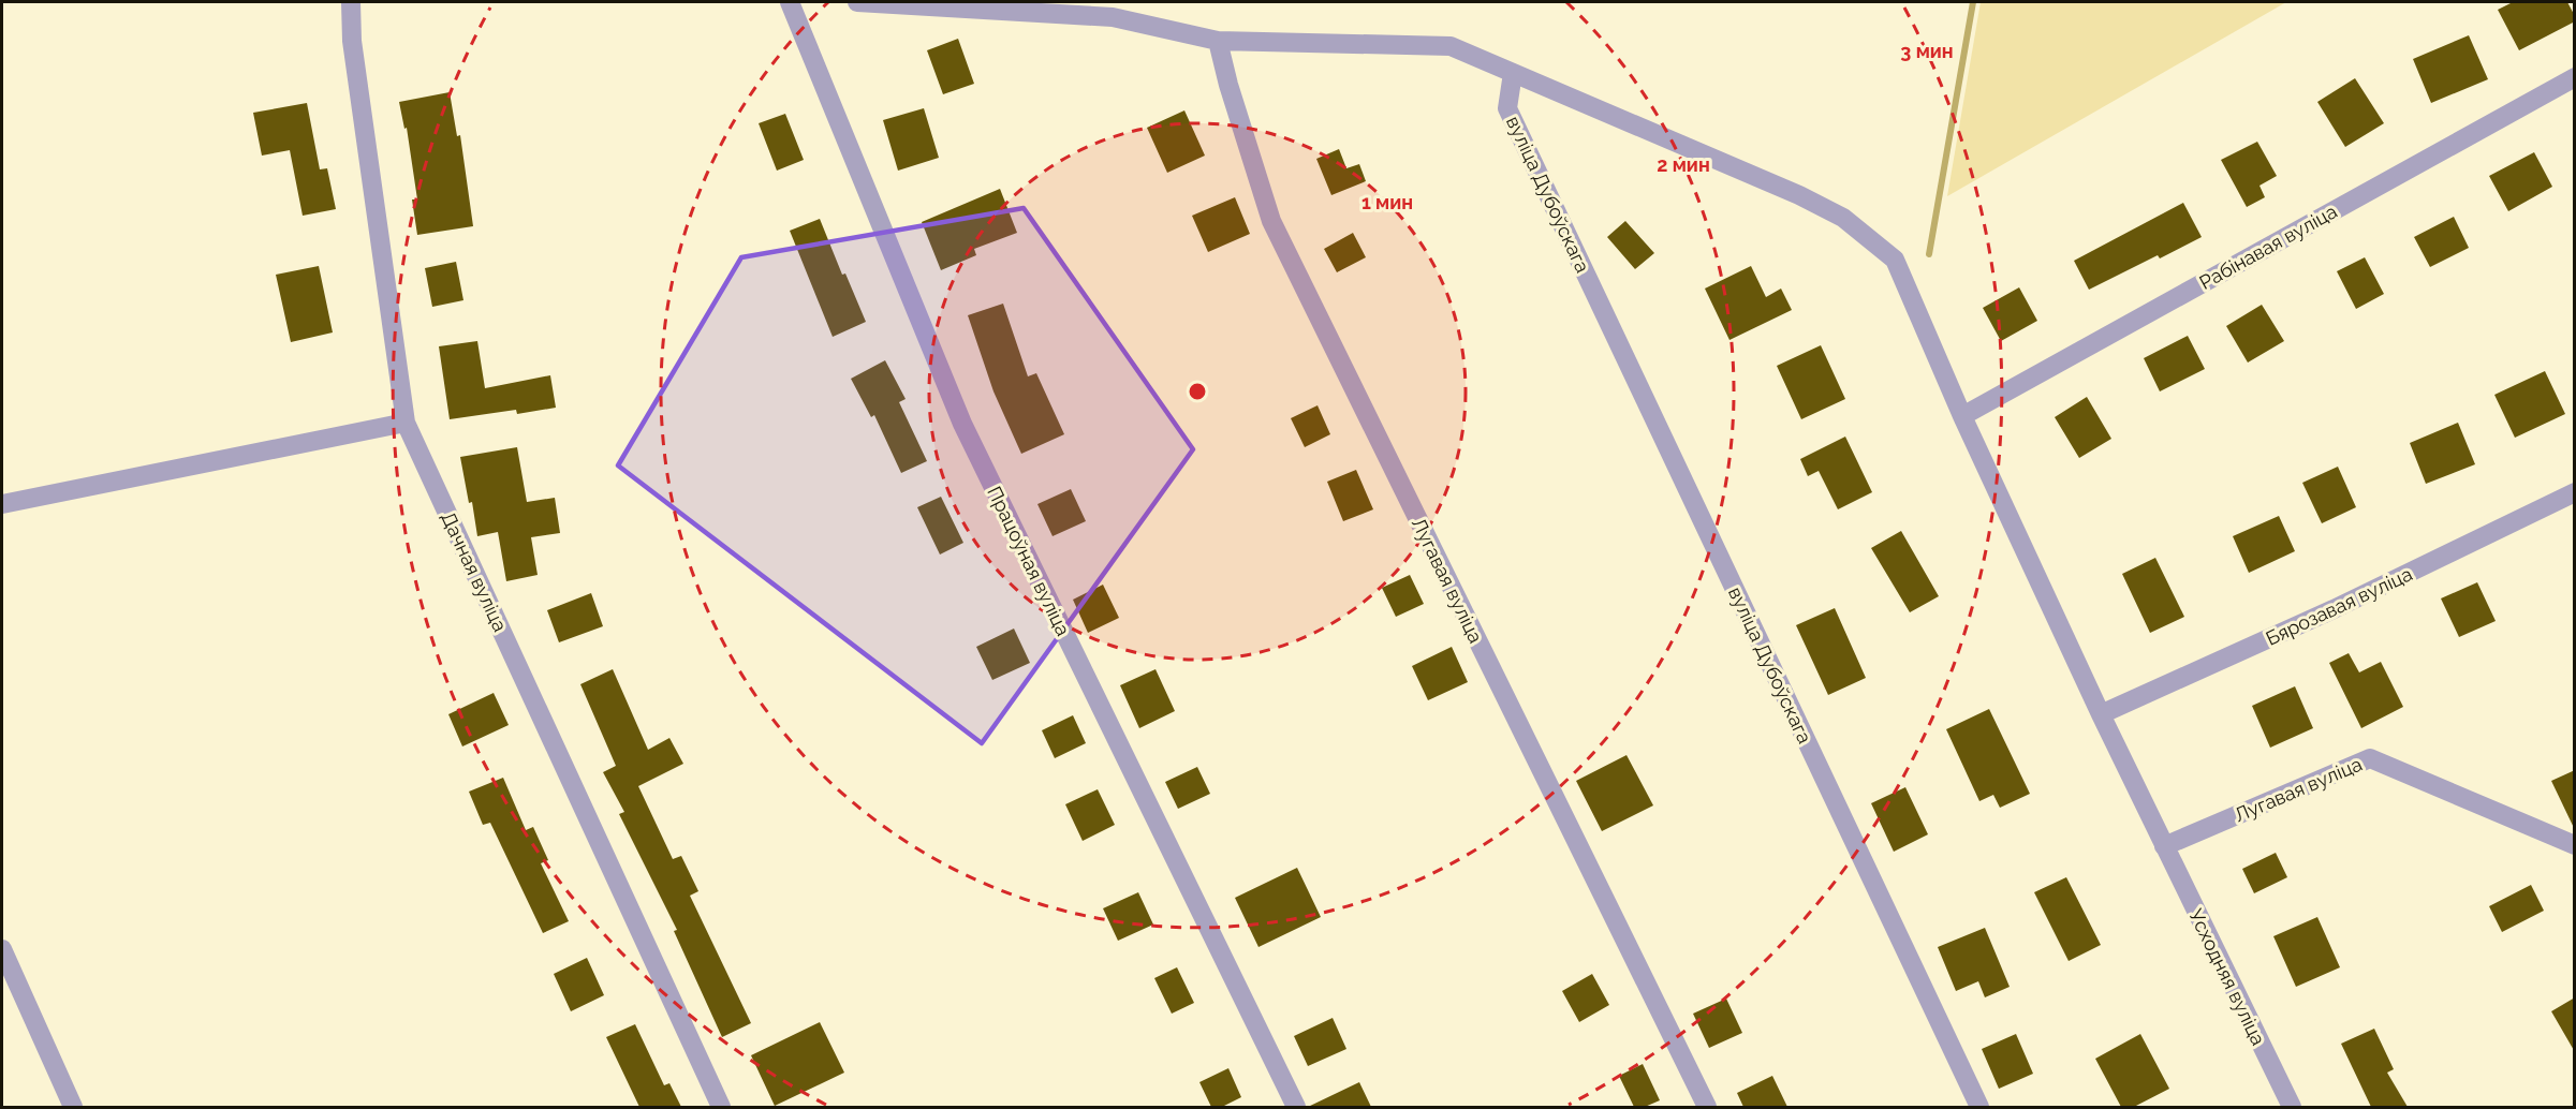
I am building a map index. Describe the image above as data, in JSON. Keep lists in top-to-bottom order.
{
  "streets": {
    "street": [
      "вуліца Дубоўскага",
      "Рабінавая вуліца",
      "Працоўная вуліца",
      "Дачная вуліца",
      "Лугавая вуліца",
      "Бярозавая вуліца",
      "Усходняя вуліца"
    ]
  },
  "crossings": [
    ["Лугавая вуліца", "Усходняя вуліца"]
  ],
  "rings": ["3 мин", "2 мин", "1 мин"]
}
